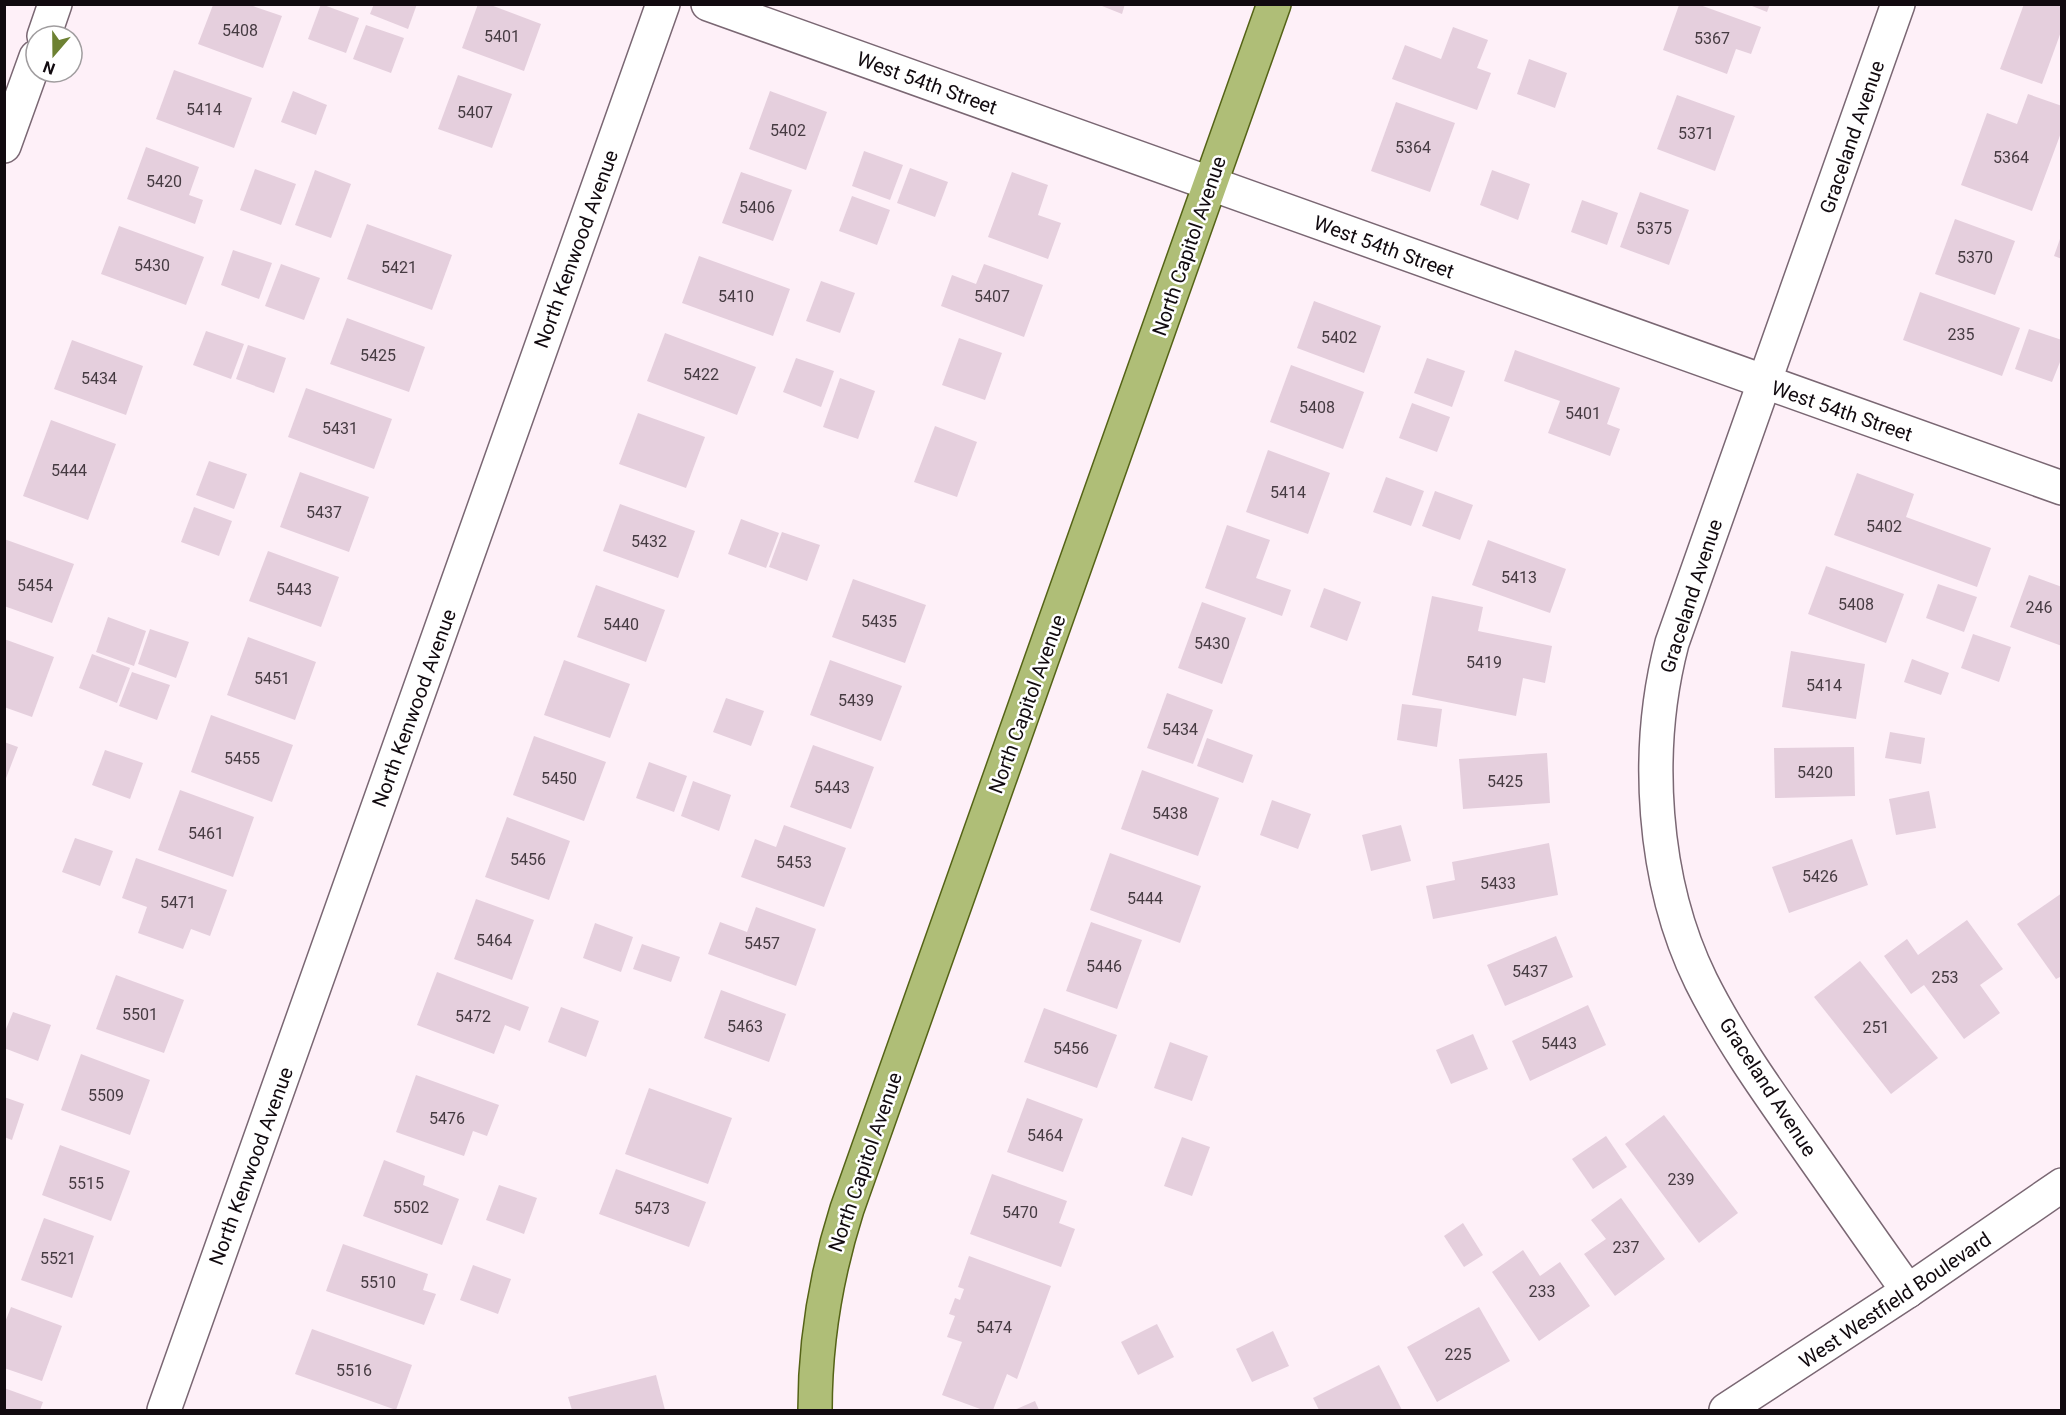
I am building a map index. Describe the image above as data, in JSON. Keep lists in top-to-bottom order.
{
  "streets": {
    "main road": ["North Capitol Avenue"],
    "street": [
      "West 54th Street",
      "Graceland Avenue",
      "North Kenwood Avenue",
      "West Westfield Boulevard"
    ]
  },
  "crossings": [
    ["West 54th Street", "Graceland Avenue"],
    ["West 54th Street", "North Capitol Avenue"],
    ["Graceland Avenue", "West Westfield Boulevard"]
  ],
  "house_numbers": [
    "5408",
    "5401",
    "5367",
    "5414",
    "5407",
    "5402",
    "5371",
    "5364",
    "5364",
    "5420",
    "5406",
    "5375",
    "5370",
    "5430",
    "5421",
    "5410",
    "5407",
    "235",
    "5402",
    "5425",
    "5422",
    "5434",
    "5408",
    "5401",
    "5431",
    "5444",
    "5414",
    "5437",
    "5402",
    "5432",
    "5413",
    "5454",
    "5443",
    "5408",
    "246",
    "5435",
    "5440",
    "5430",
    "5419",
    "5451",
    "5414",
    "5439",
    "5434",
    "5455",
    "5420",
    "5450",
    "5425",
    "5443",
    "5438",
    "5461",
    "5456",
    "5453",
    "5426",
    "5433",
    "5444",
    "5471",
    "5464",
    "5457",
    "5446",
    "5437",
    "253",
    "5501",
    "5472",
    "5463",
    "251",
    "5443",
    "5456",
    "5509",
    "5476",
    "5464",
    "239",
    "5515",
    "5502",
    "5473",
    "5470",
    "237",
    "5521",
    "5510",
    "233",
    "5474",
    "225",
    "5516"
  ],
  "north": "bottom"
}
